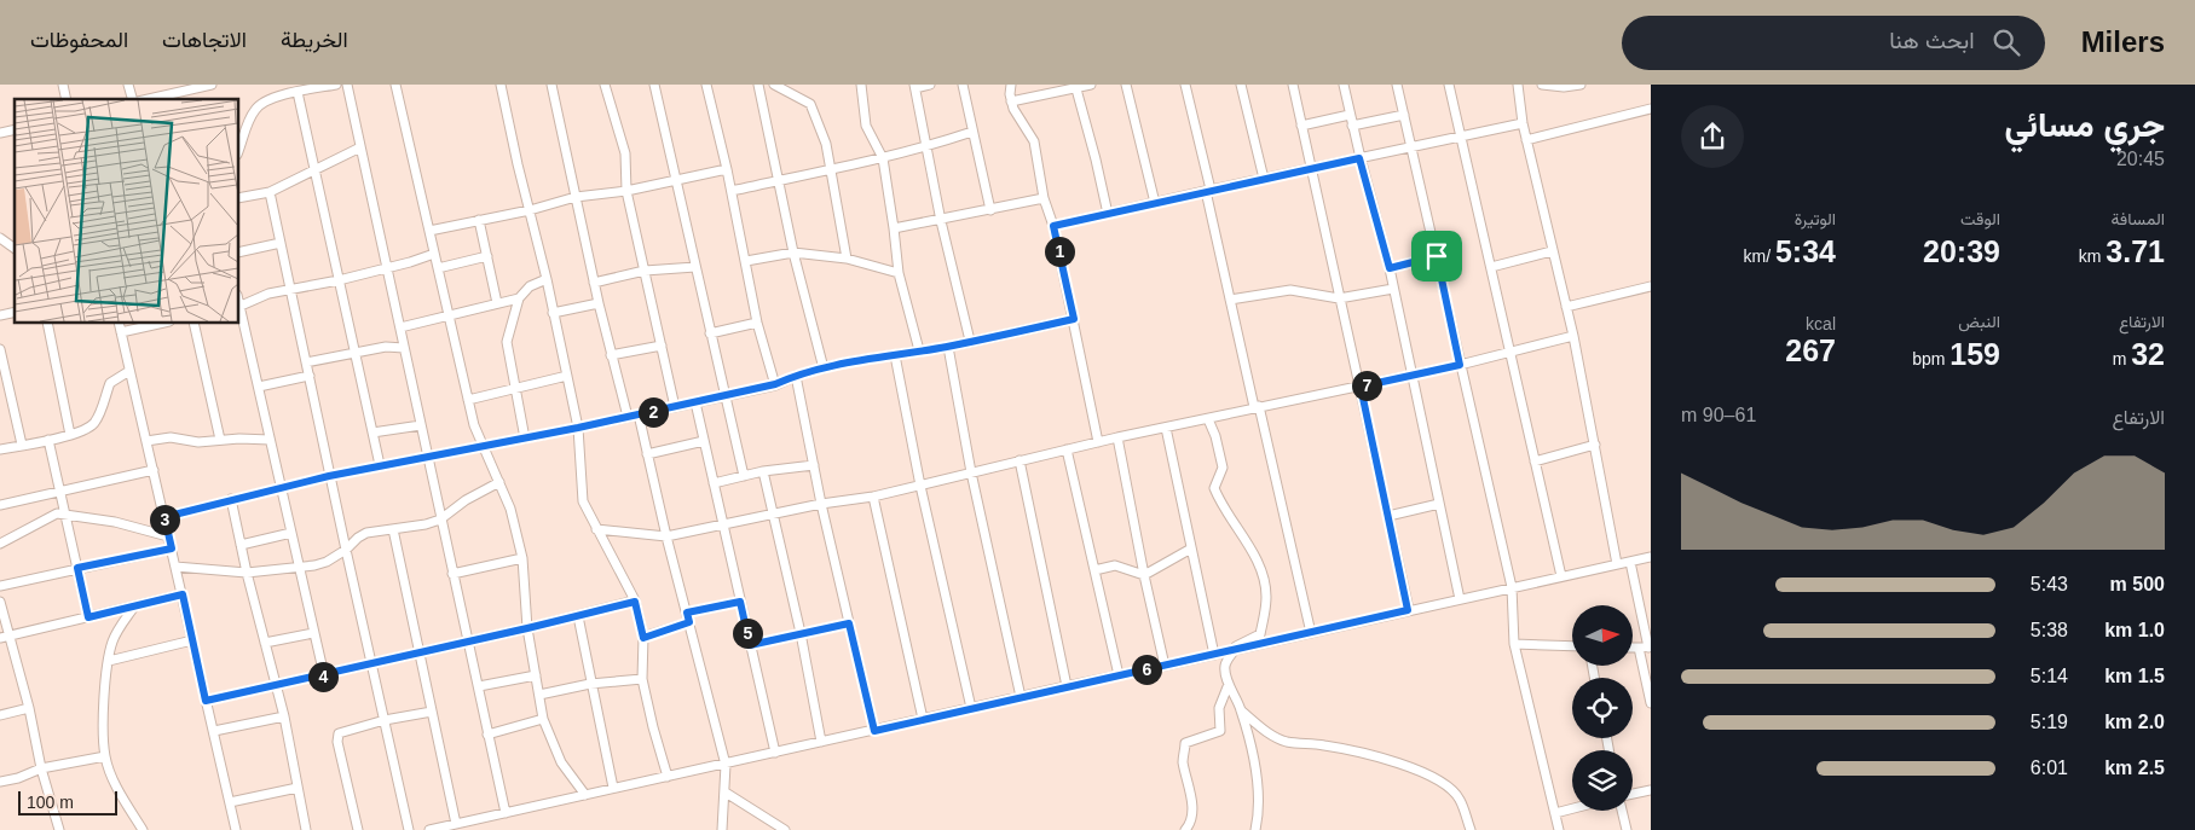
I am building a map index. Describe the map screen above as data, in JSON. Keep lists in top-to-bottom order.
{
  "scale_bar": "100 m",
  "north": "right",
  "page": {
    "header": "Milers",
    "search": "ابحث هنا",
    "nav": ["الخريطة", "الاتجاهات", "المحفوظات"],
    "heading": ["جري مسائي", "20:45"],
    "stats": [
      ["المسافة", "3.71 km"],
      ["الوقت", "20:39"],
      ["الوتيرة", "5:34 /km"],
      ["الارتفاع", "32 m"],
      ["النبض", "159 bpm"],
      ["kcal", "267"]
    ],
    "pins": [
      "1",
      "7",
      "2",
      "3",
      "5",
      "6",
      "4"
    ],
    "chart": ["الارتفاع", "61–90 m"],
    "list": [
      {
        "name": "500 m",
        "note": "5:43"
      },
      {
        "name": "1.0 km",
        "note": "5:38"
      },
      {
        "name": "1.5 km",
        "note": "5:14"
      },
      {
        "name": "2.0 km",
        "note": "5:19"
      },
      {
        "name": "2.5 km",
        "note": "6:01"
      }
    ],
    "scale": "100 m"
  }
}
